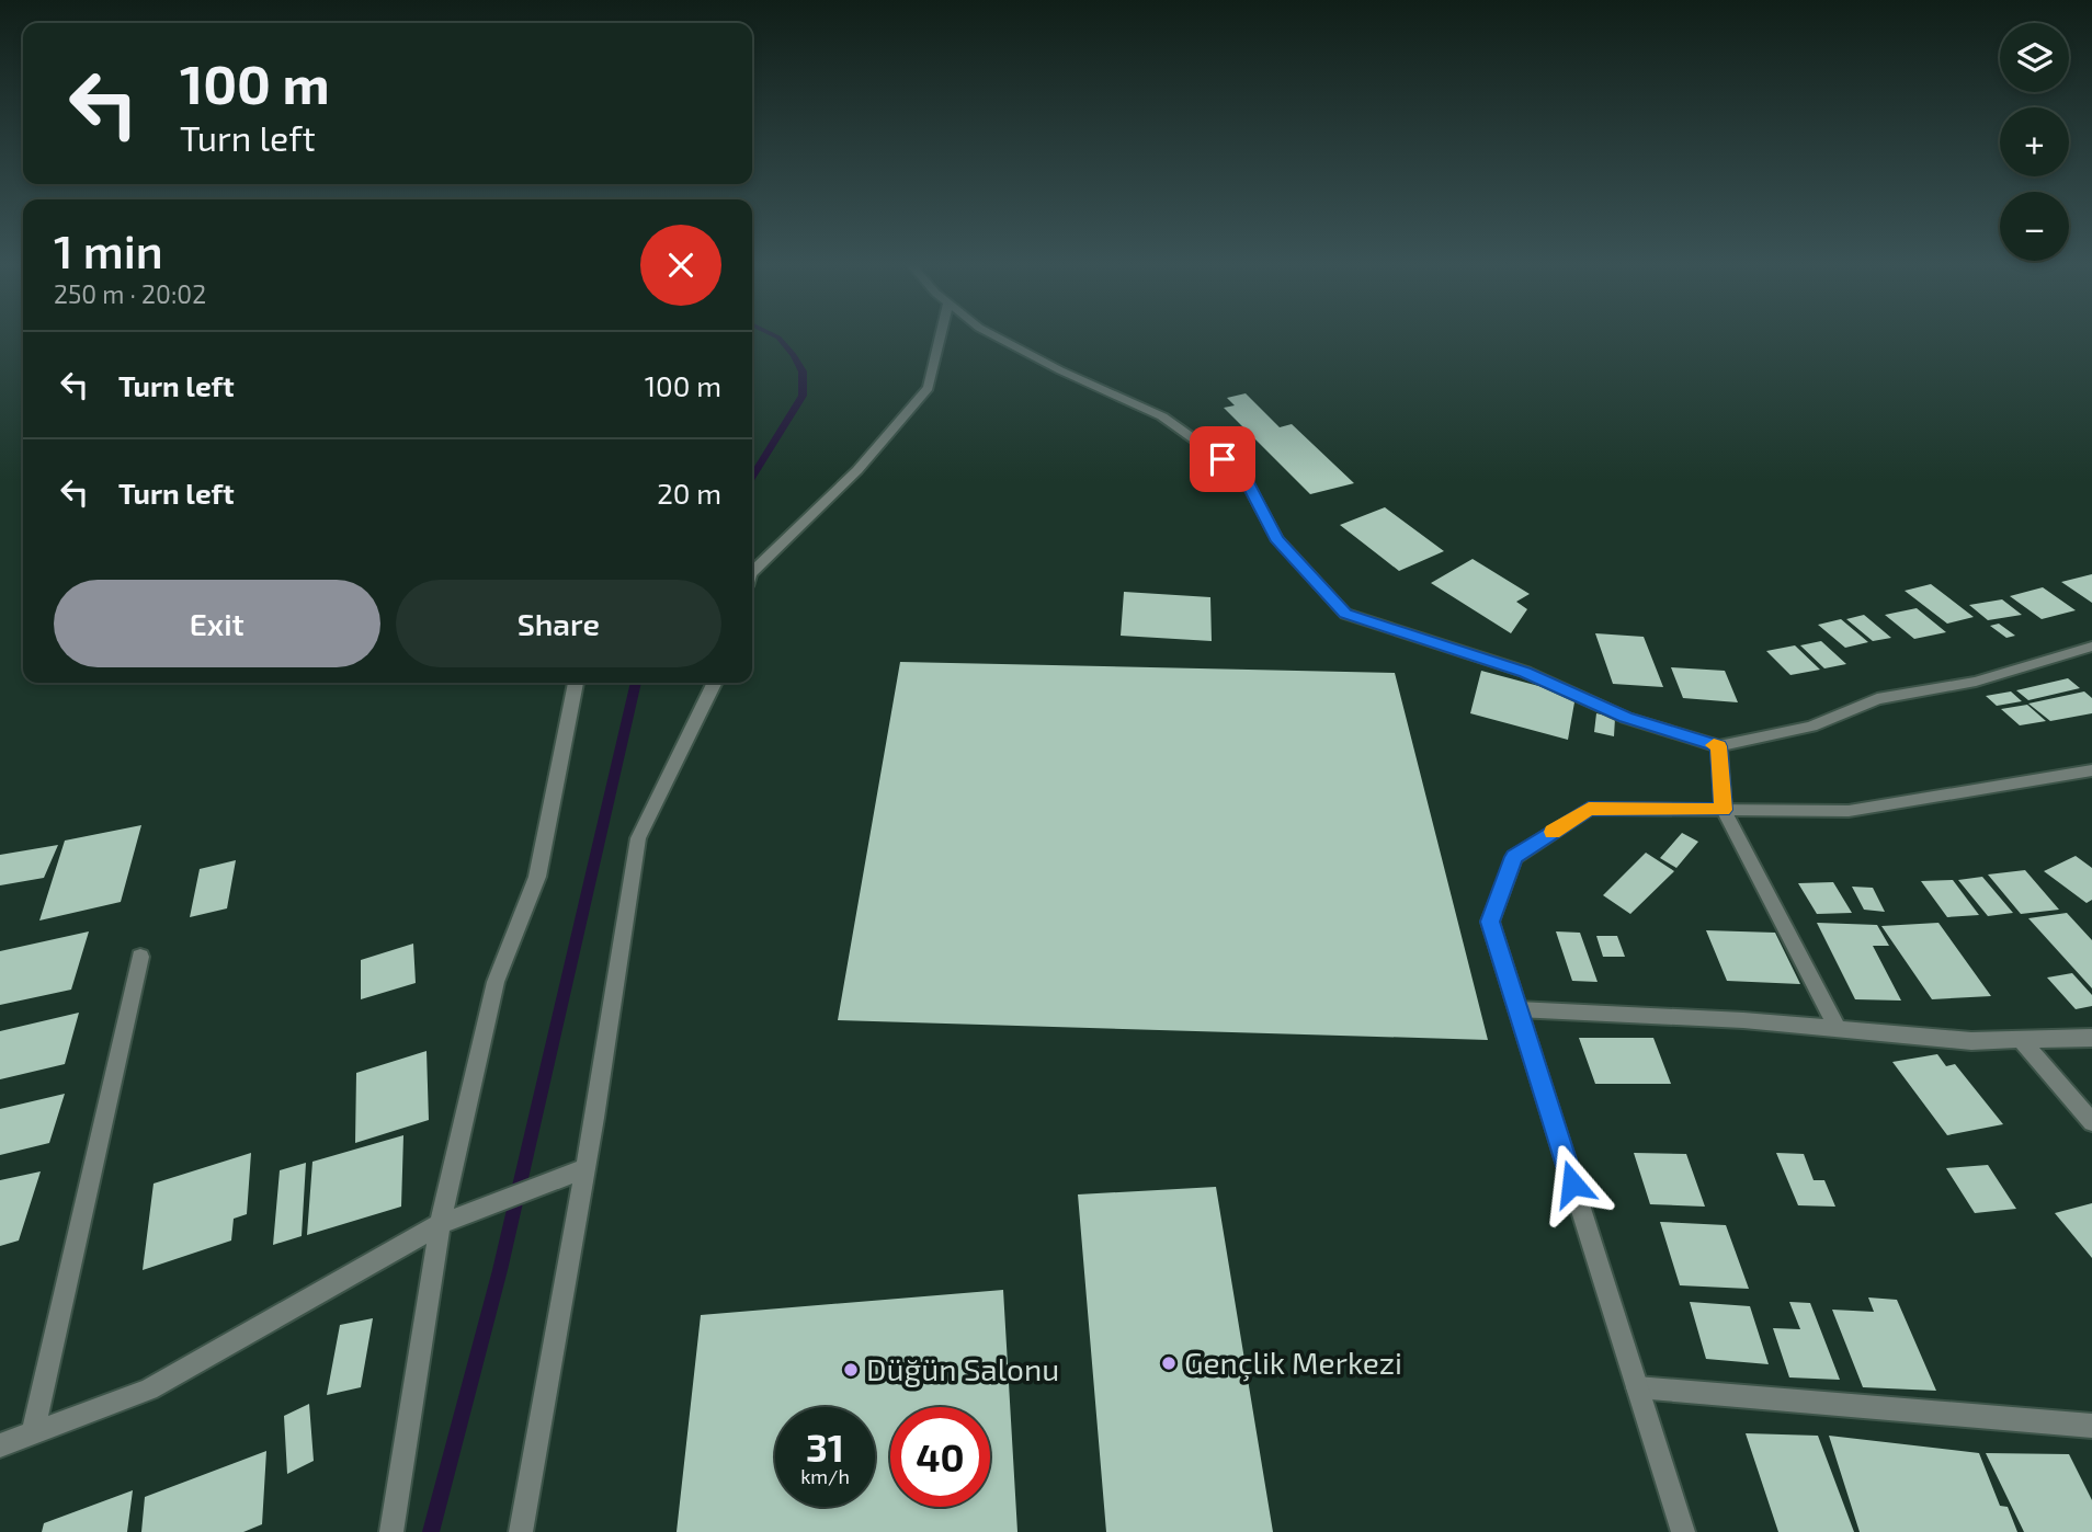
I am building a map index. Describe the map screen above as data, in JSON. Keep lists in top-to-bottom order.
{
  "places": ["Gençlik Merkezi", "Düğün Salonu"],
  "page": {
    "map_buttons": ["+", "−"],
    "turn": ["100 m", "Turn left"],
    "heading": ["1 min", "250 m · 20:02"],
    "list": [
      {
        "name": "Turn left",
        "value": "100 m"
      },
      {
        "name": "Turn left",
        "value": "20 m"
      }
    ],
    "buttons": ["Exit", "Share"],
    "speed": "31 km/h",
    "limit": "40"
  }
}
